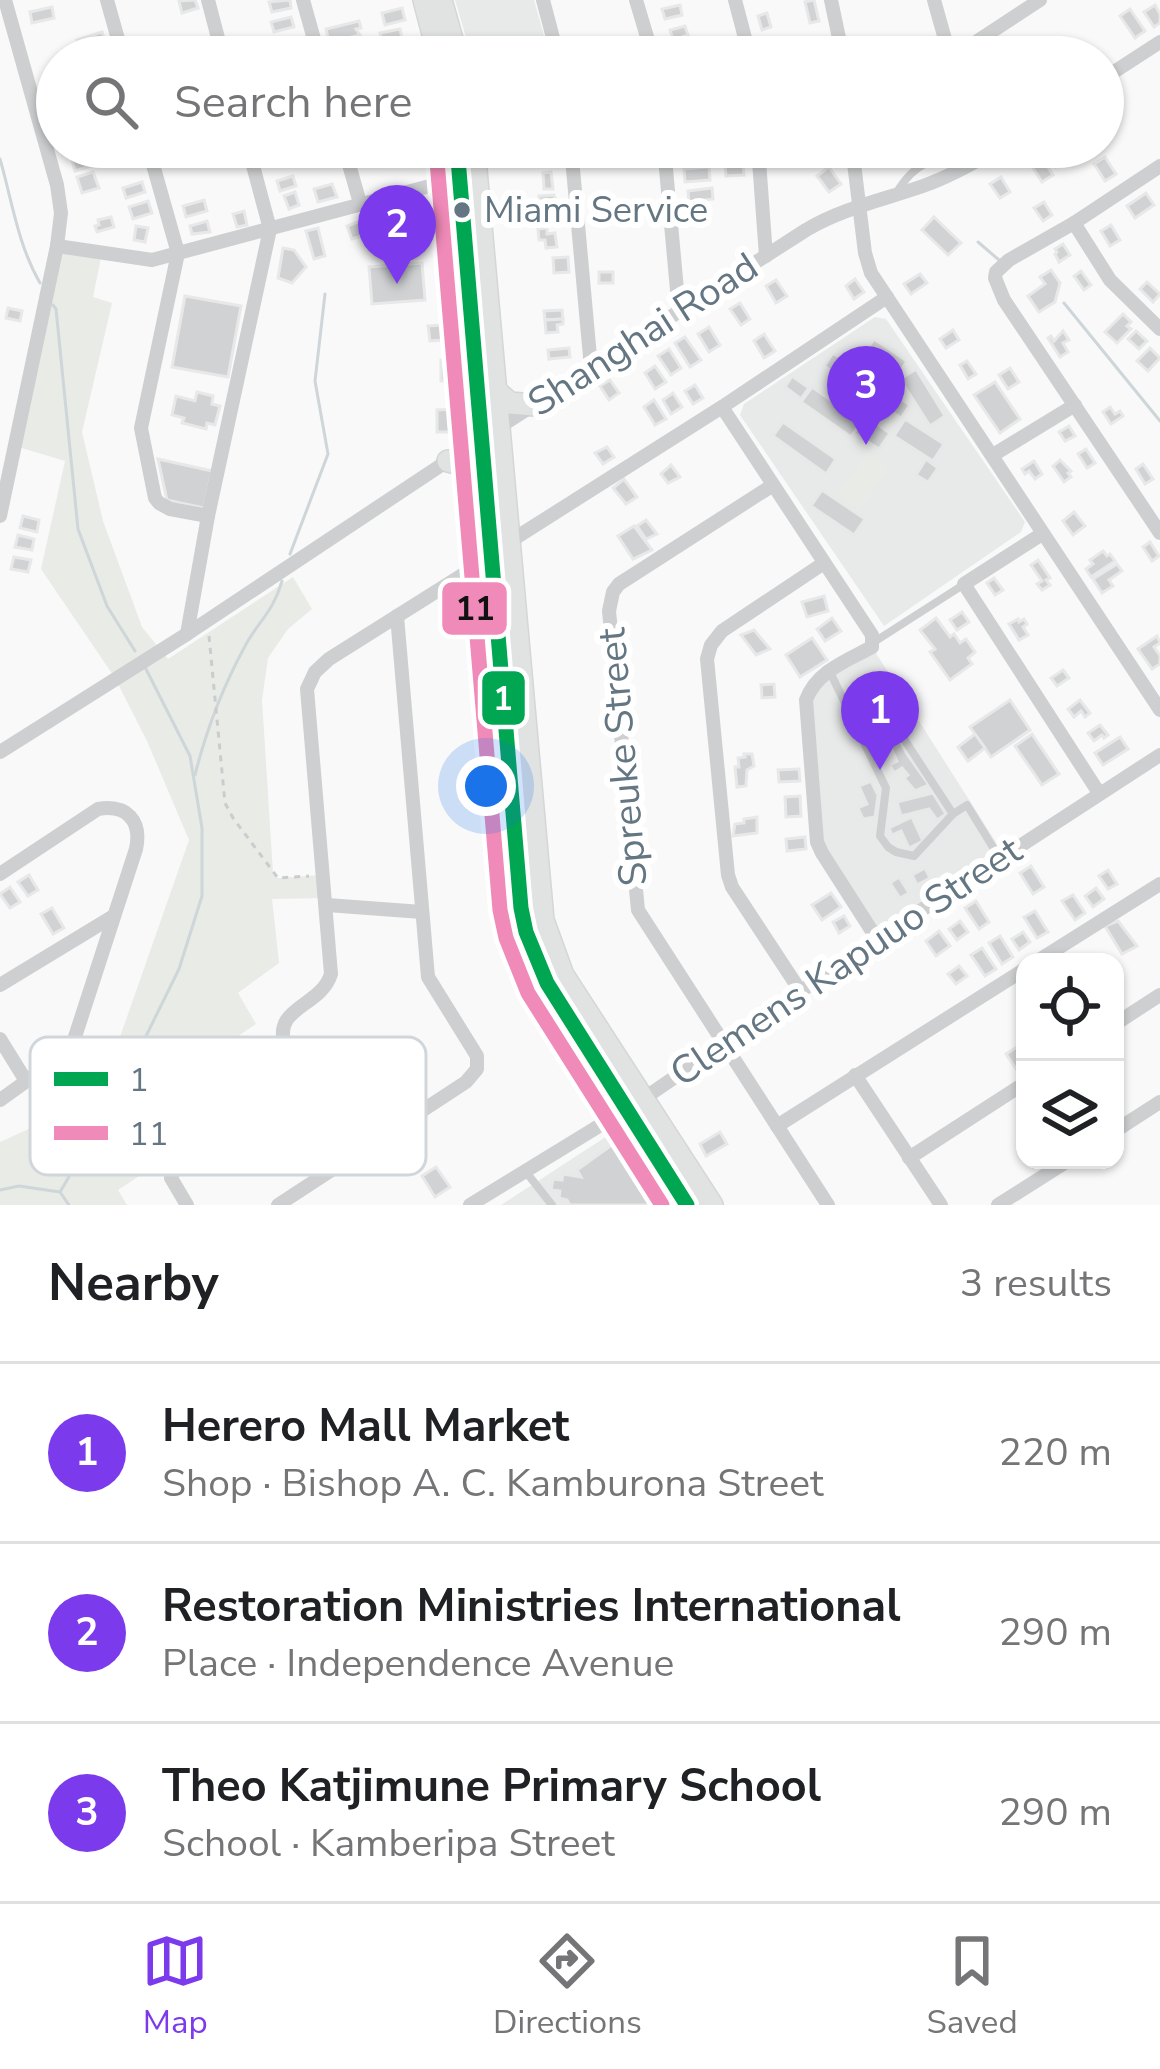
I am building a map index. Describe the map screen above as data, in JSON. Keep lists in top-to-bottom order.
{
  "streets": {
    "street": ["Shanghai Road", "Spreuke Street", "Clemens Kapuuo Street"]
  },
  "crossings": [
    ["Spreuke Street", "Clemens Kapuuo Street"]
  ],
  "places": ["Miami Service"],
  "lines": ["transit line 1", "transit line 11"],
  "legend": ["1", "11"],
  "page": {
    "search": "Search here",
    "pins": ["2", "3", "1"],
    "heading": ["Nearby", "3 results"],
    "list": [
      {
        "mark": "1",
        "name": "Herero Mall Market",
        "note": "Shop · Bishop A. C. Kamburona Street",
        "value": "220 m"
      },
      {
        "mark": "2",
        "name": "Restoration Ministries International",
        "note": "Place · Independence Avenue",
        "value": "290 m"
      },
      {
        "mark": "3",
        "name": "Theo Katjimune Primary School",
        "note": "School · Kamberipa Street",
        "value": "290 m"
      }
    ],
    "nav": ["Map", "Directions", "Saved"]
  }
}
